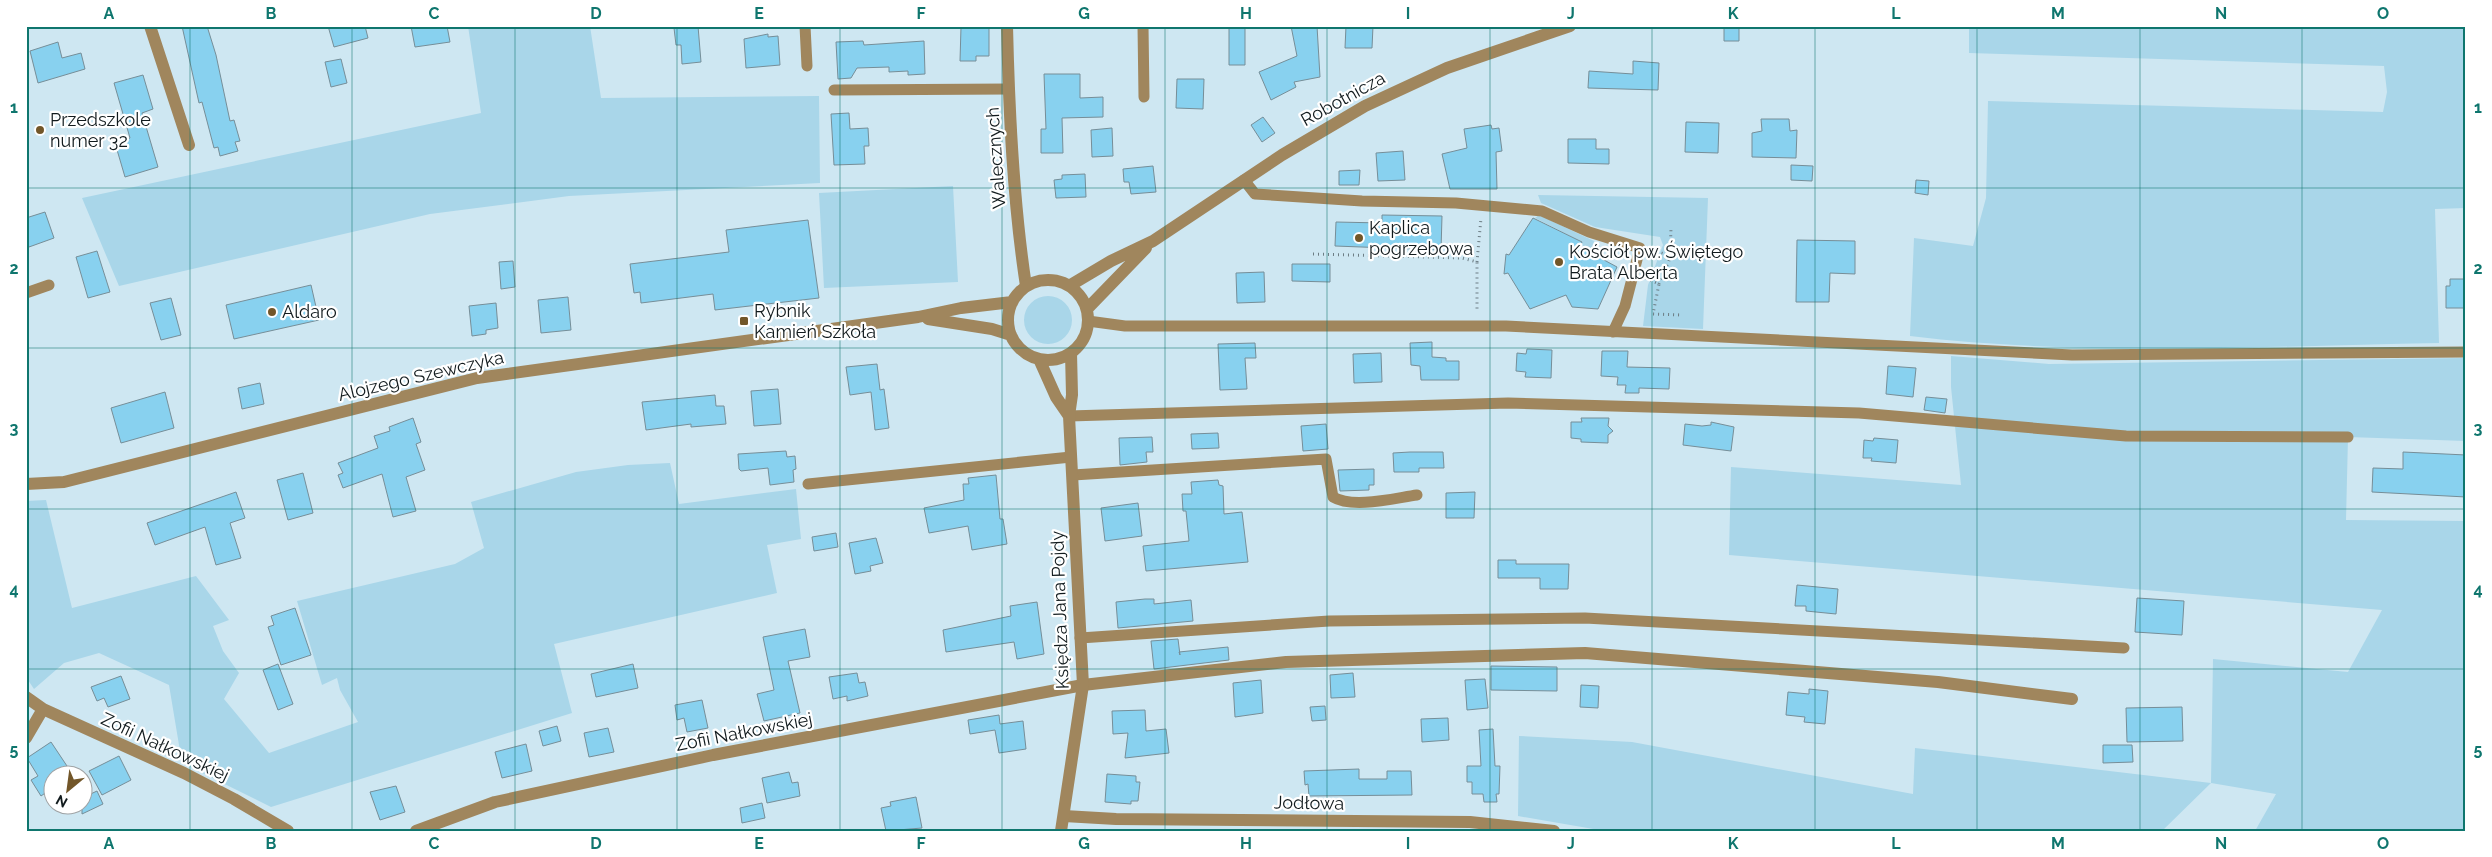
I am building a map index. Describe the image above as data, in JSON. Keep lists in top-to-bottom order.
{
  "streets": {
    "street": [
      "Robotnicza",
      "Walecznych",
      "Alojzego Szewczyka",
      "Księdza Jana Pojdy",
      "Zofii Nałkowskiej",
      "Jodłowa"
    ]
  },
  "crossings": [
    ["Robotnicza", "Walecznych"],
    ["Robotnicza", "Alojzego Szewczyka"],
    ["Robotnicza", "Księdza Jana Pojdy"],
    ["Walecznych", "Alojzego Szewczyka"],
    ["Walecznych", "Księdza Jana Pojdy"],
    ["Alojzego Szewczyka", "Księdza Jana Pojdy"],
    ["Księdza Jana Pojdy", "Zofii Nałkowskiej"],
    ["Księdza Jana Pojdy", "Jodłowa"]
  ],
  "places": {
    "other": [
      "Przedszkole numer 32",
      "Kaplica pogrzebowa",
      "Kościół pw. Świętego Brata Alberta",
      "Aldaro"
    ],
    "transit": ["Rybnik Kamień Szkoła"]
  },
  "north": "bottom left",
  "grid": {
    "columns": [
      "A",
      "B",
      "C",
      "D",
      "E",
      "F",
      "G",
      "H",
      "I",
      "J",
      "K",
      "L",
      "M",
      "N",
      "O"
    ],
    "rows": [
      "1",
      "2",
      "3",
      "4",
      "5"
    ]
  }
}
